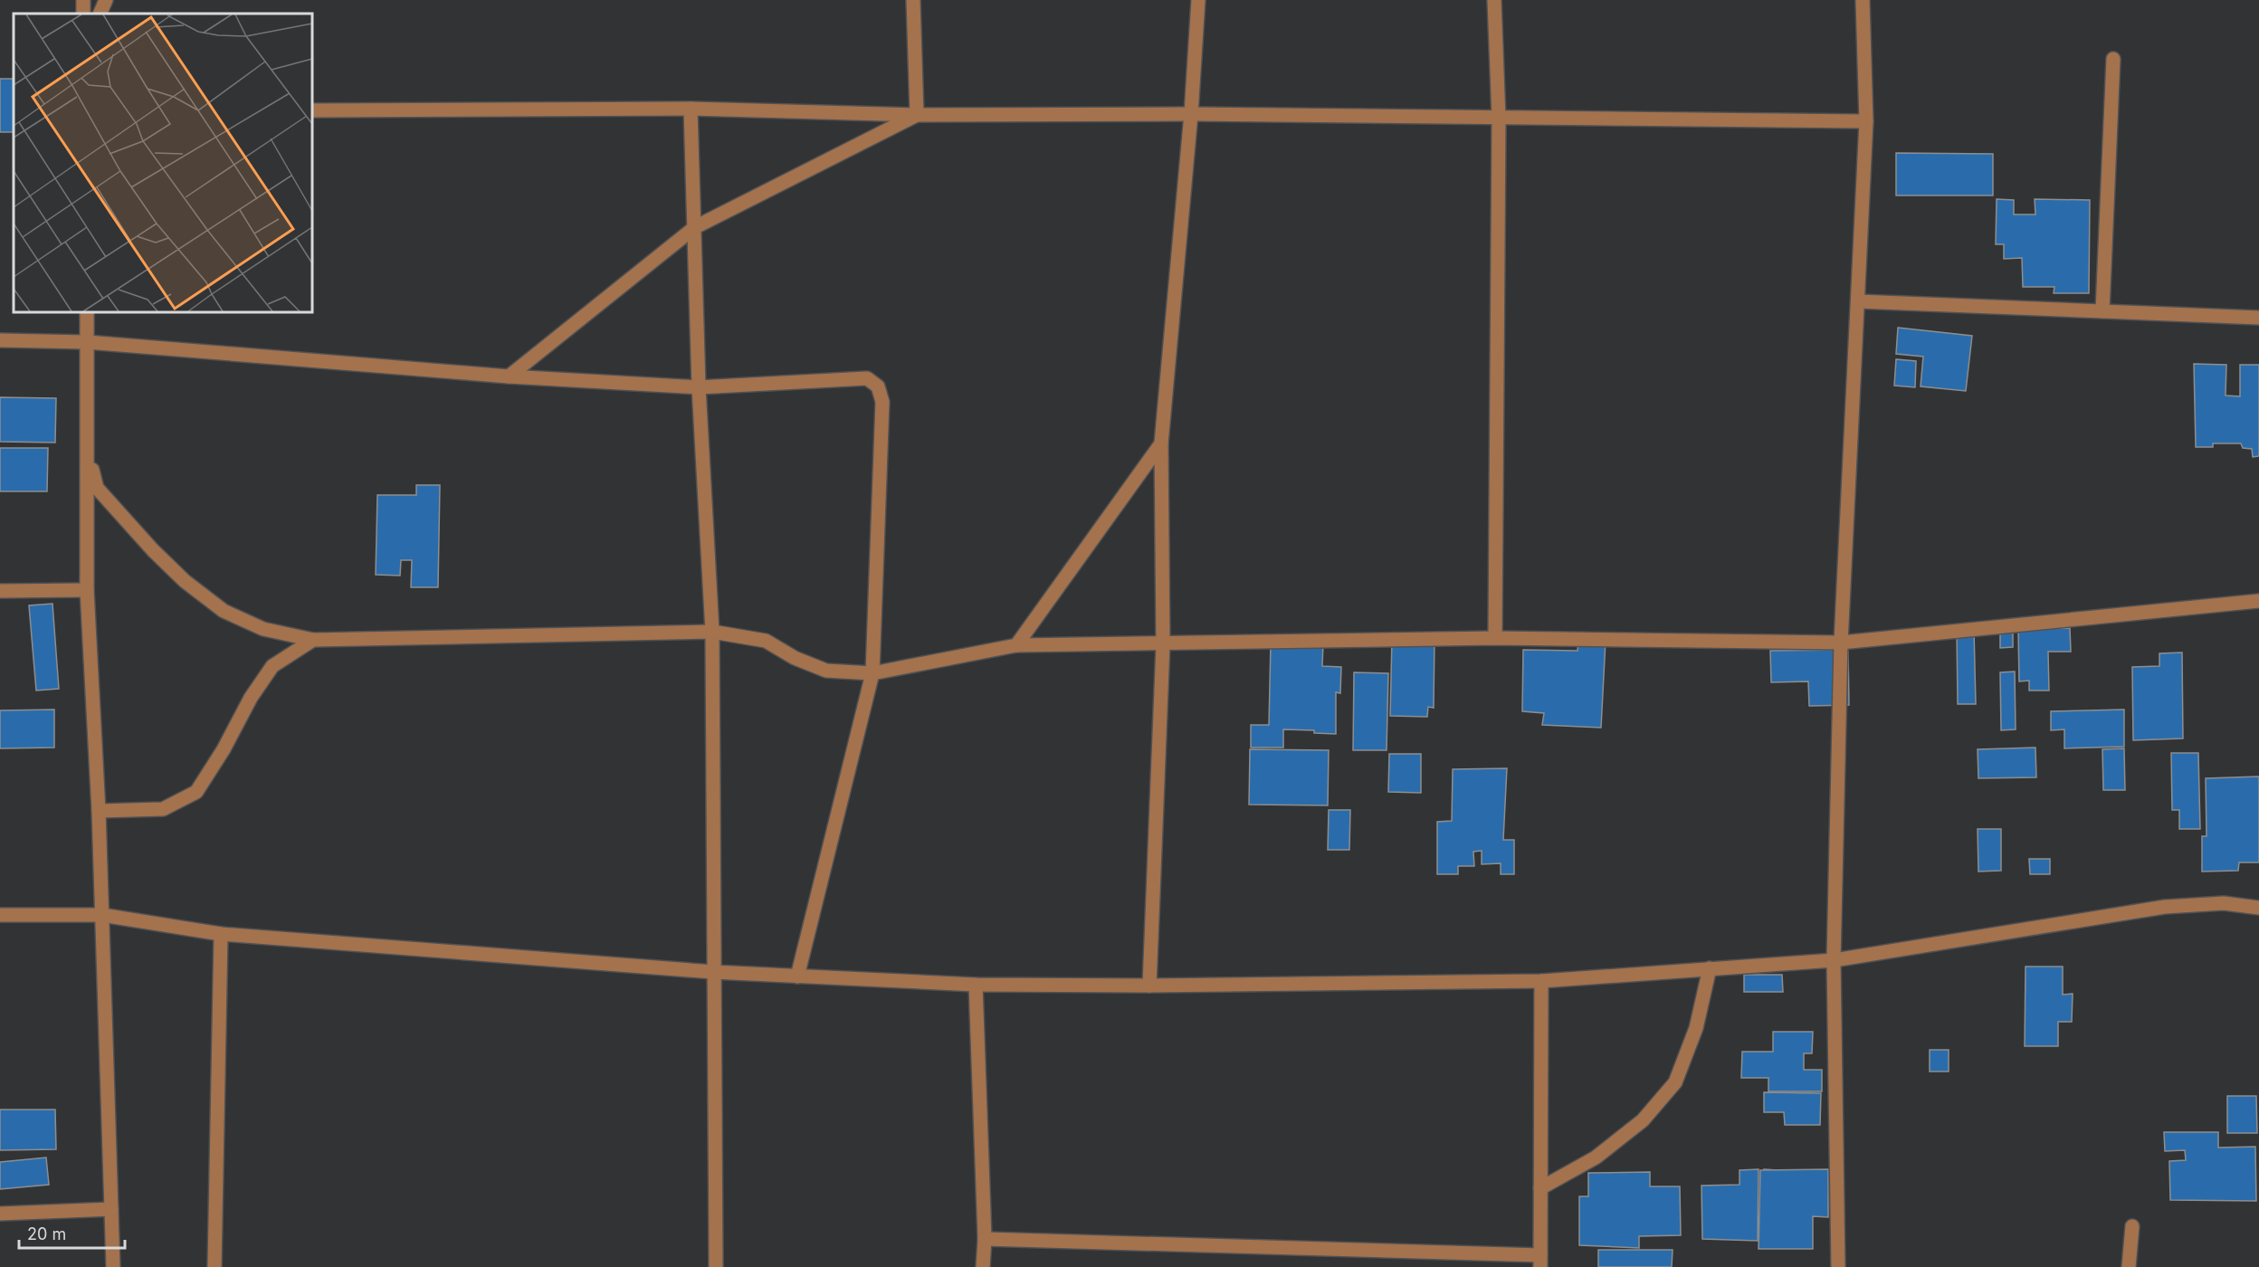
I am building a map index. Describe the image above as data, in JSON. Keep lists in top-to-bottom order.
{
  "scale_bar": "20 m"
}
